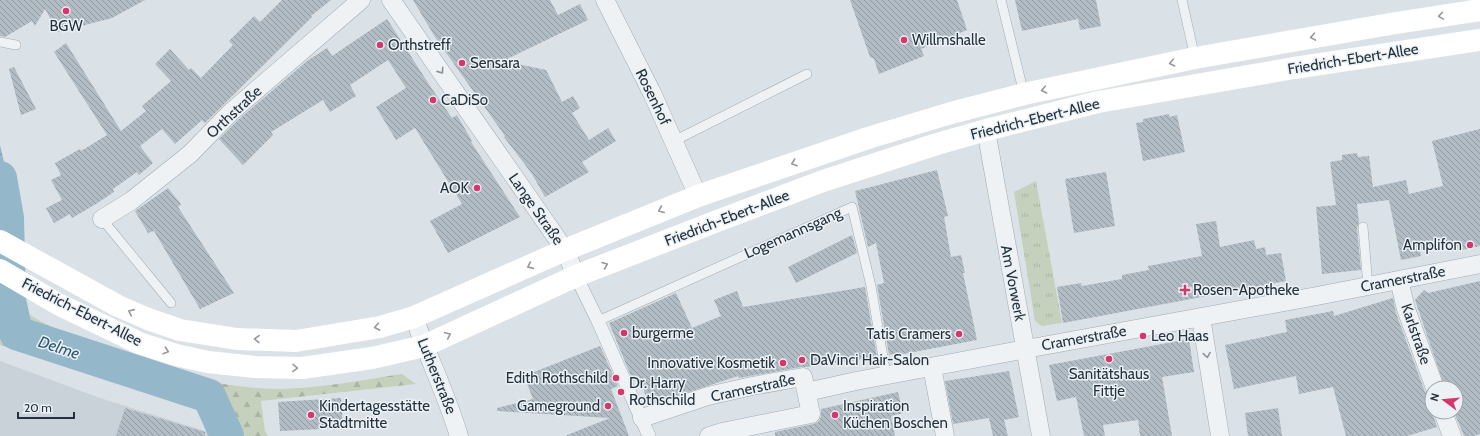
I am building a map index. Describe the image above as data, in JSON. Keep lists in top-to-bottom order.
{
  "streets": {
    "main road": ["Friedrich-Ebert-Allee"],
    "street": [
      "Rosenhof",
      "Orthstraße",
      "Lange Straße",
      "Cramerstraße",
      "Am Vorwerk",
      "Karlstraße",
      "Lutherstraße"
    ],
    "lane": ["Logemannsgang"]
  },
  "crossings": [
    ["Friedrich-Ebert-Allee", "Rosenhof"],
    ["Friedrich-Ebert-Allee", "Lange Straße"],
    ["Friedrich-Ebert-Allee", "Am Vorwerk"],
    ["Friedrich-Ebert-Allee", "Lutherstraße"],
    ["Lange Straße", "Logemannsgang"],
    ["Lange Straße", "Cramerstraße"],
    ["Logemannsgang", "Cramerstraße"],
    ["Cramerstraße", "Am Vorwerk"],
    ["Cramerstraße", "Karlstraße"]
  ],
  "one_way": ["Lange Straße"],
  "water": ["Delme"],
  "places": {
    "other": [
      "BGW",
      "Willmshalle",
      "Orthstreff",
      "Sensara",
      "CaDiSo",
      "AOK",
      "Amplifon",
      "burgerme",
      "Tatis Cramers",
      "Leo Haas",
      "Sanitätshaus Fittje",
      "DaVinci Hair-Salon",
      "Innovative Kosmetik",
      "Edith Rothschild",
      "Dr. Harry Rothschild",
      "Gameground",
      "Kindertagesstätte Stadtmitte",
      "Inspiration Küchen Boschen"
    ],
    "health": ["Rosen-Apotheke"]
  },
  "scale_bar": "20 m",
  "north": "left"
}
